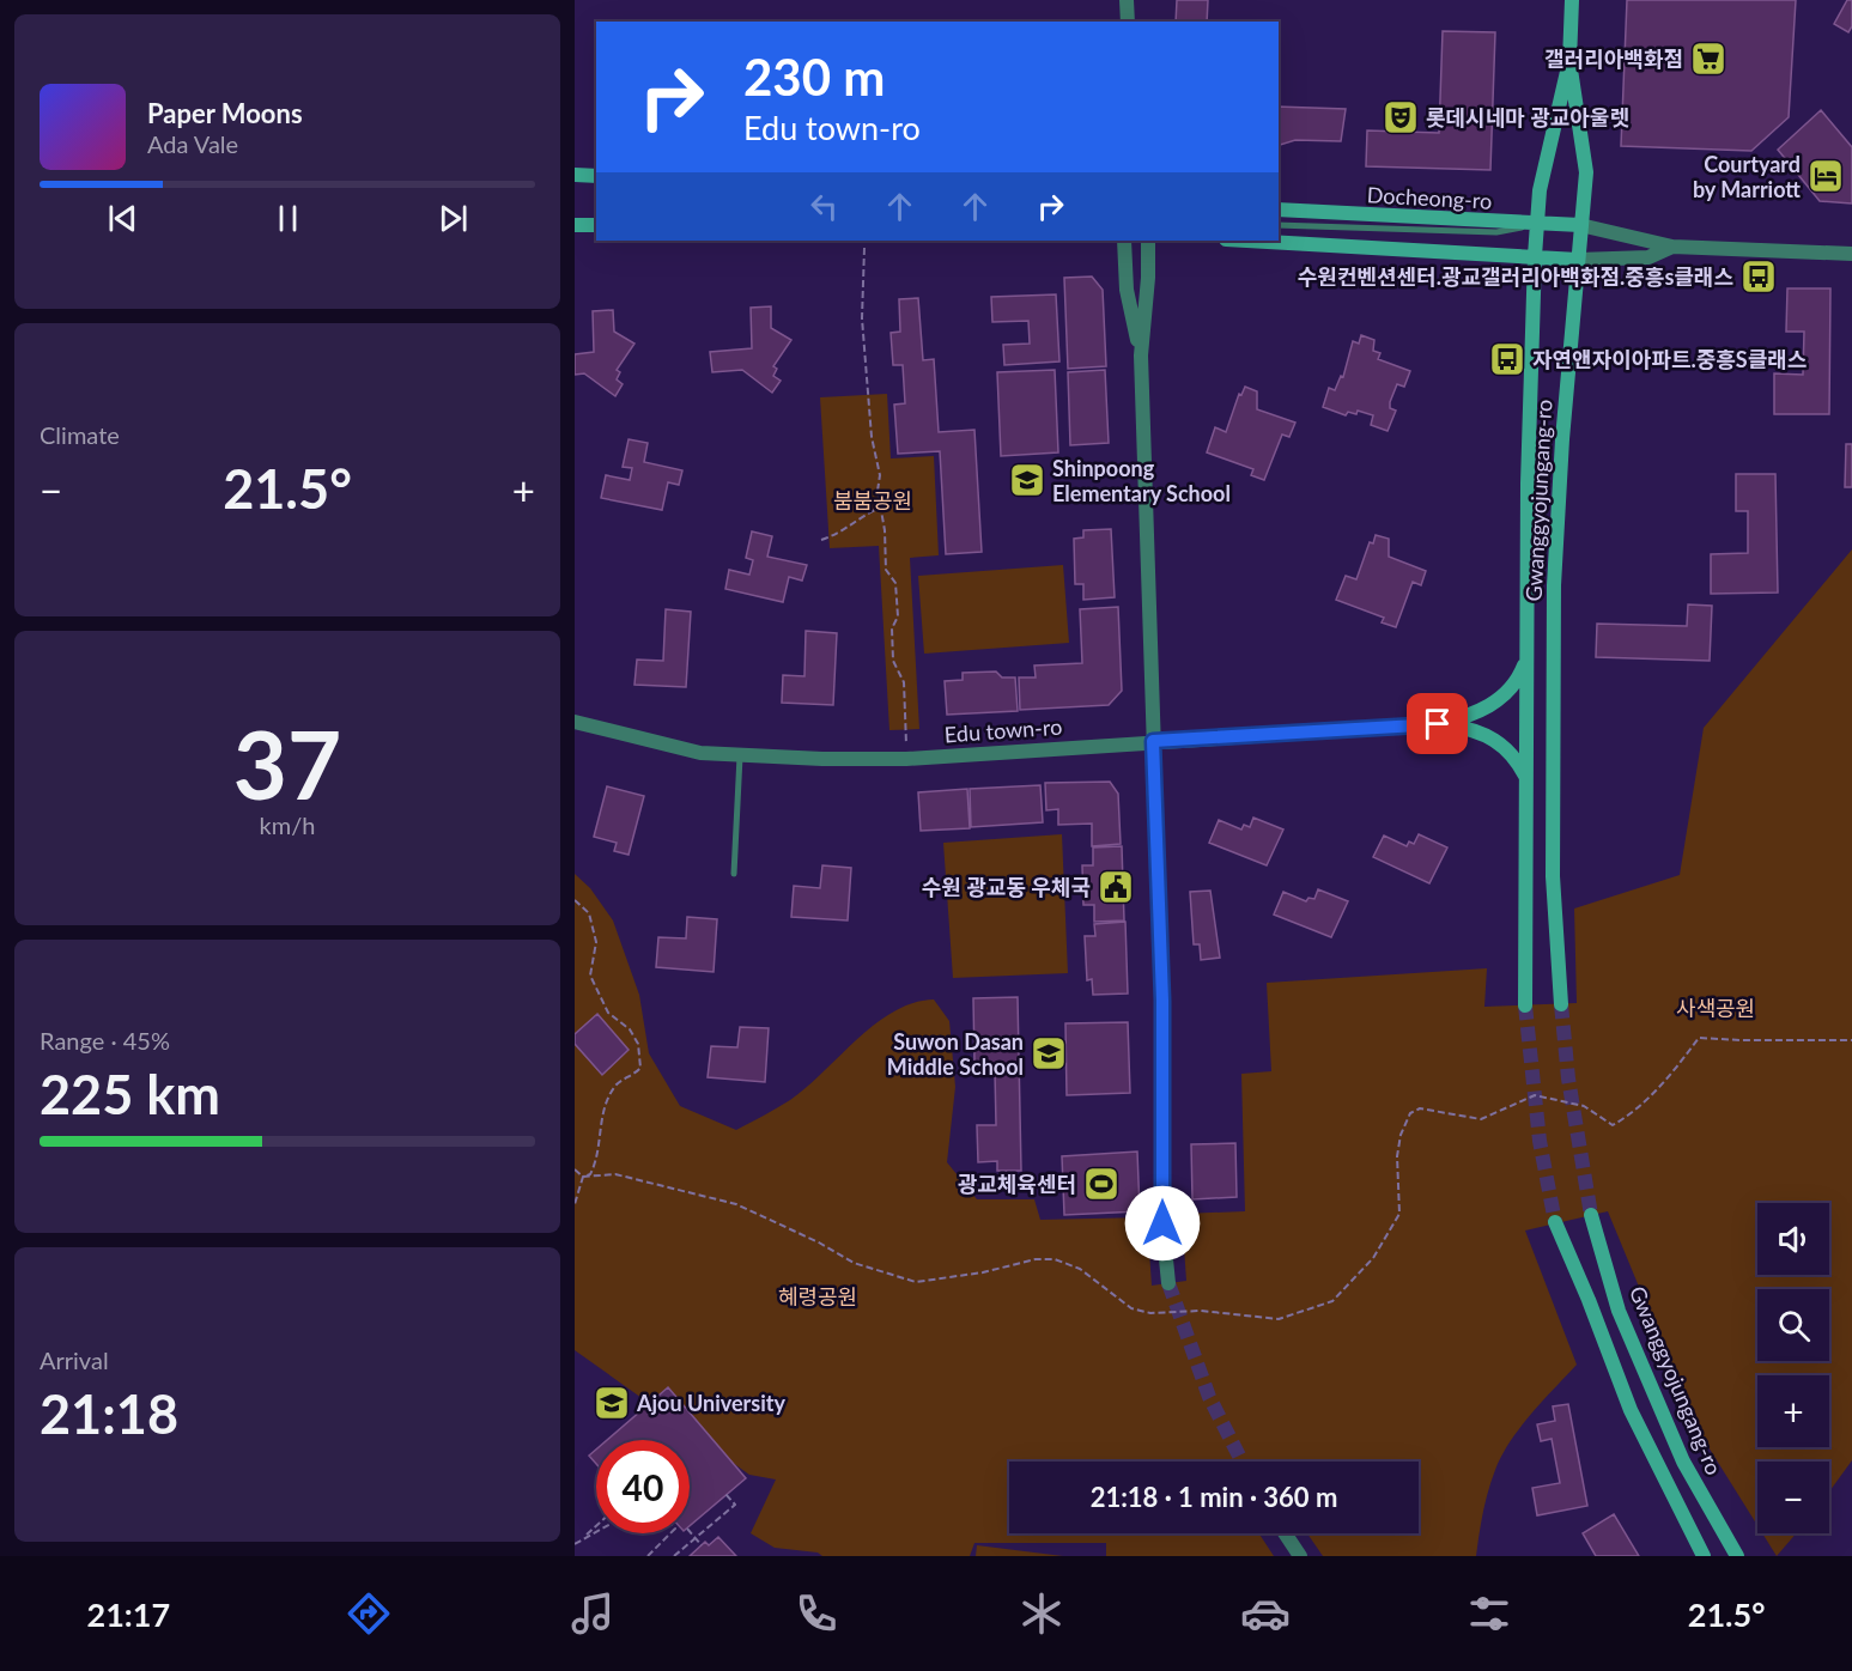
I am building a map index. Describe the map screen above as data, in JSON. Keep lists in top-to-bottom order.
{
  "streets": {
    "main road": ["Docheong-ro", "Gwanggyojungang-ro"],
    "street": ["Edu town-ro"]
  },
  "crossings": [
    ["Docheong-ro", "Gwanggyojungang-ro"]
  ],
  "parks": ["붐붐공원", "사색공원", "혜령공원"],
  "places": {
    "supermarket": ["갤러리아백화점"],
    "theatre": ["롯데시네마 광교아울렛"],
    "hotel": ["Courtyard by Marriott"],
    "bus stop": ["수원컨벤션센터.광교갤러리아백화점.중흥s클래스", "자연앤자이아파트.중흥S클래스"],
    "school or university": ["Shinpoong Elementary School", "Suwon Dasan Middle School", "Ajou University"],
    "public building": ["수원 광교동 우체국"],
    "sports": ["광교체육센터"]
  },
  "page": {
    "turn": ["230 m", "Edu town-ro"],
    "song": ["Paper Moons", "Ada Vale"],
    "tile": [
      "Climate",
      ["37", "km/h"],
      ["Range · 45%", "225 km"],
      ["Arrival", "21:18"]
    ],
    "heat": ["−", "21.5°", "+"],
    "map_buttons": ["+", "−"],
    "limit": "40",
    "trip": "21:18 · 1 min · 360 m",
    "tabs": ["21:17", "21.5°"]
  }
}
